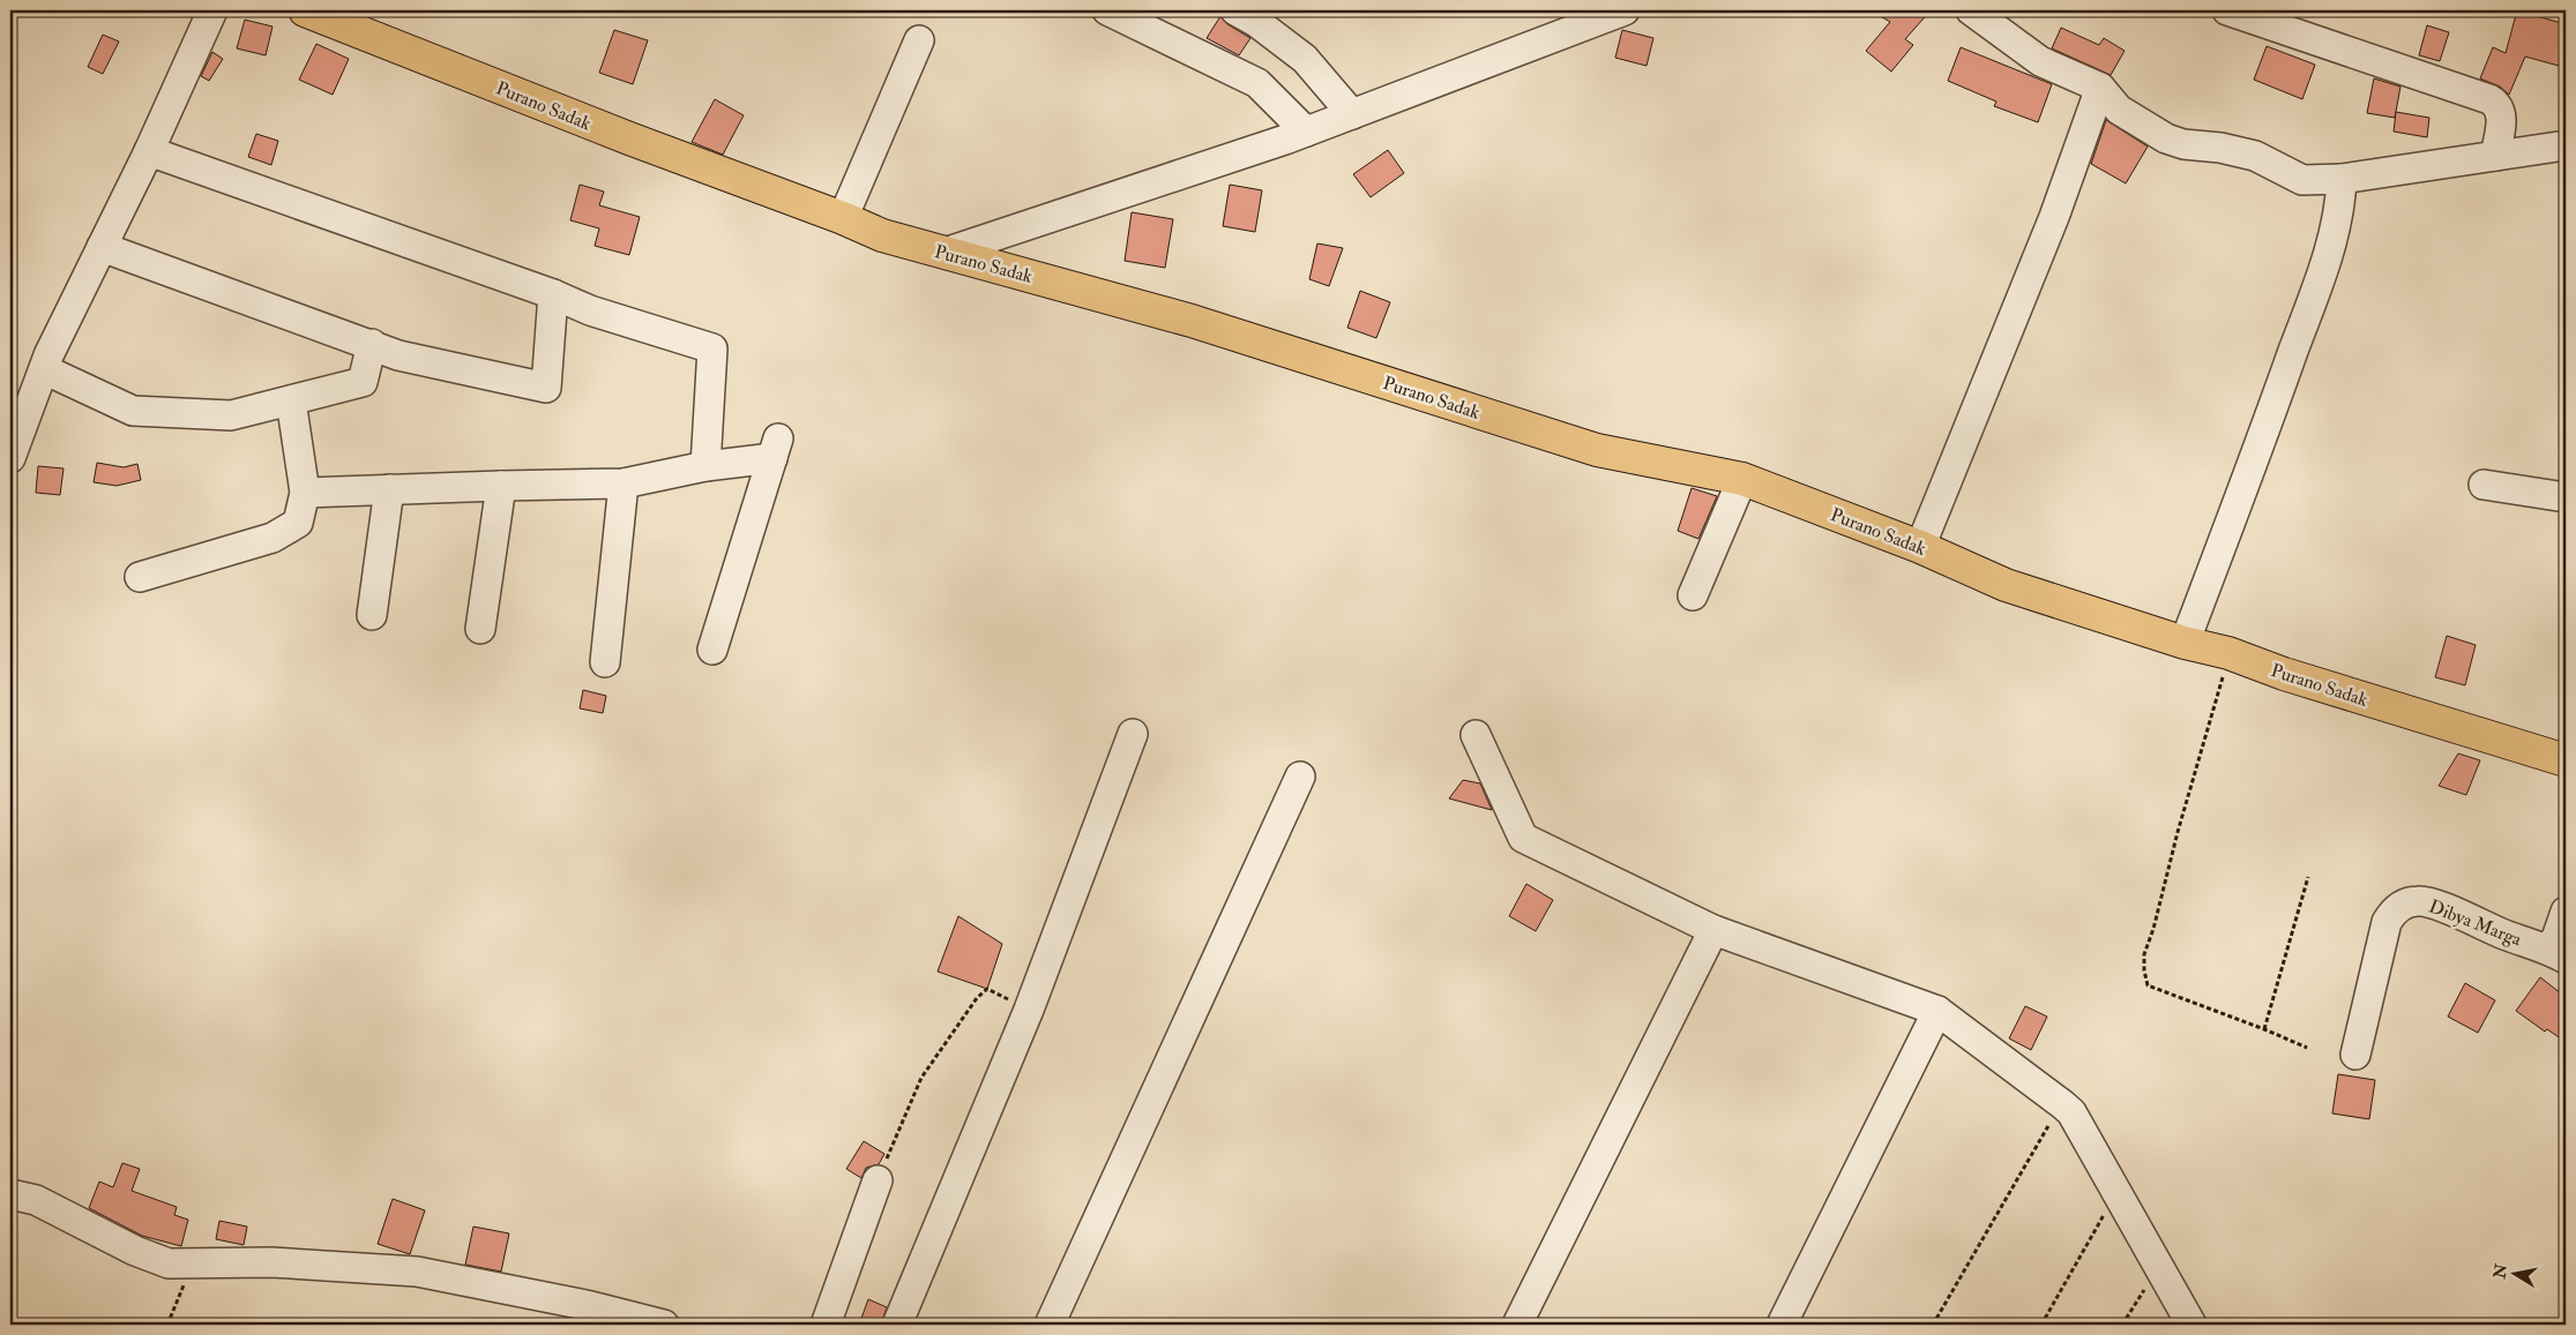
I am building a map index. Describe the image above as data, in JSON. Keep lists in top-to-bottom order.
{
  "streets": {
    "main road": ["Purano Sadak"],
    "street": ["Dibya Marga"]
  },
  "north": "left"
}
